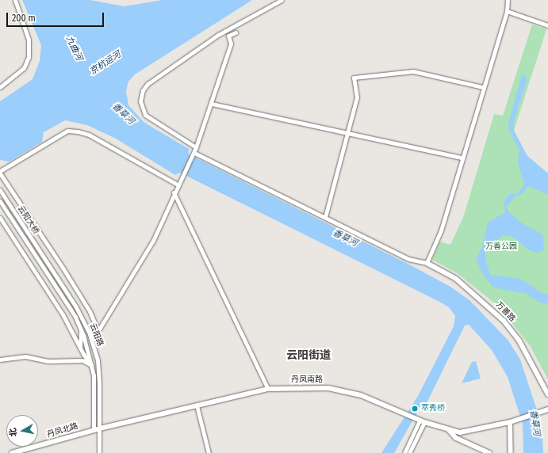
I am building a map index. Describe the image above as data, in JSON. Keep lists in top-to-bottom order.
{
  "streets": {
    "main road": ["万善路", "丹凤南路", "丹凤北路"],
    "street": ["云阳大桥", "云阳路"]
  },
  "crossings": [
    ["云阳大桥", "云阳路"],
    ["云阳路", "丹凤南路"],
    ["云阳路", "丹凤北路"],
    ["丹凤南路", "丹凤北路"]
  ],
  "districts": ["云阳街道"],
  "water": ["九曲河", "京杭运河", "香草河"],
  "parks": ["万善公园"],
  "places": ["萃秀桥"],
  "scale_bar": "200 m",
  "north": "left"
}
